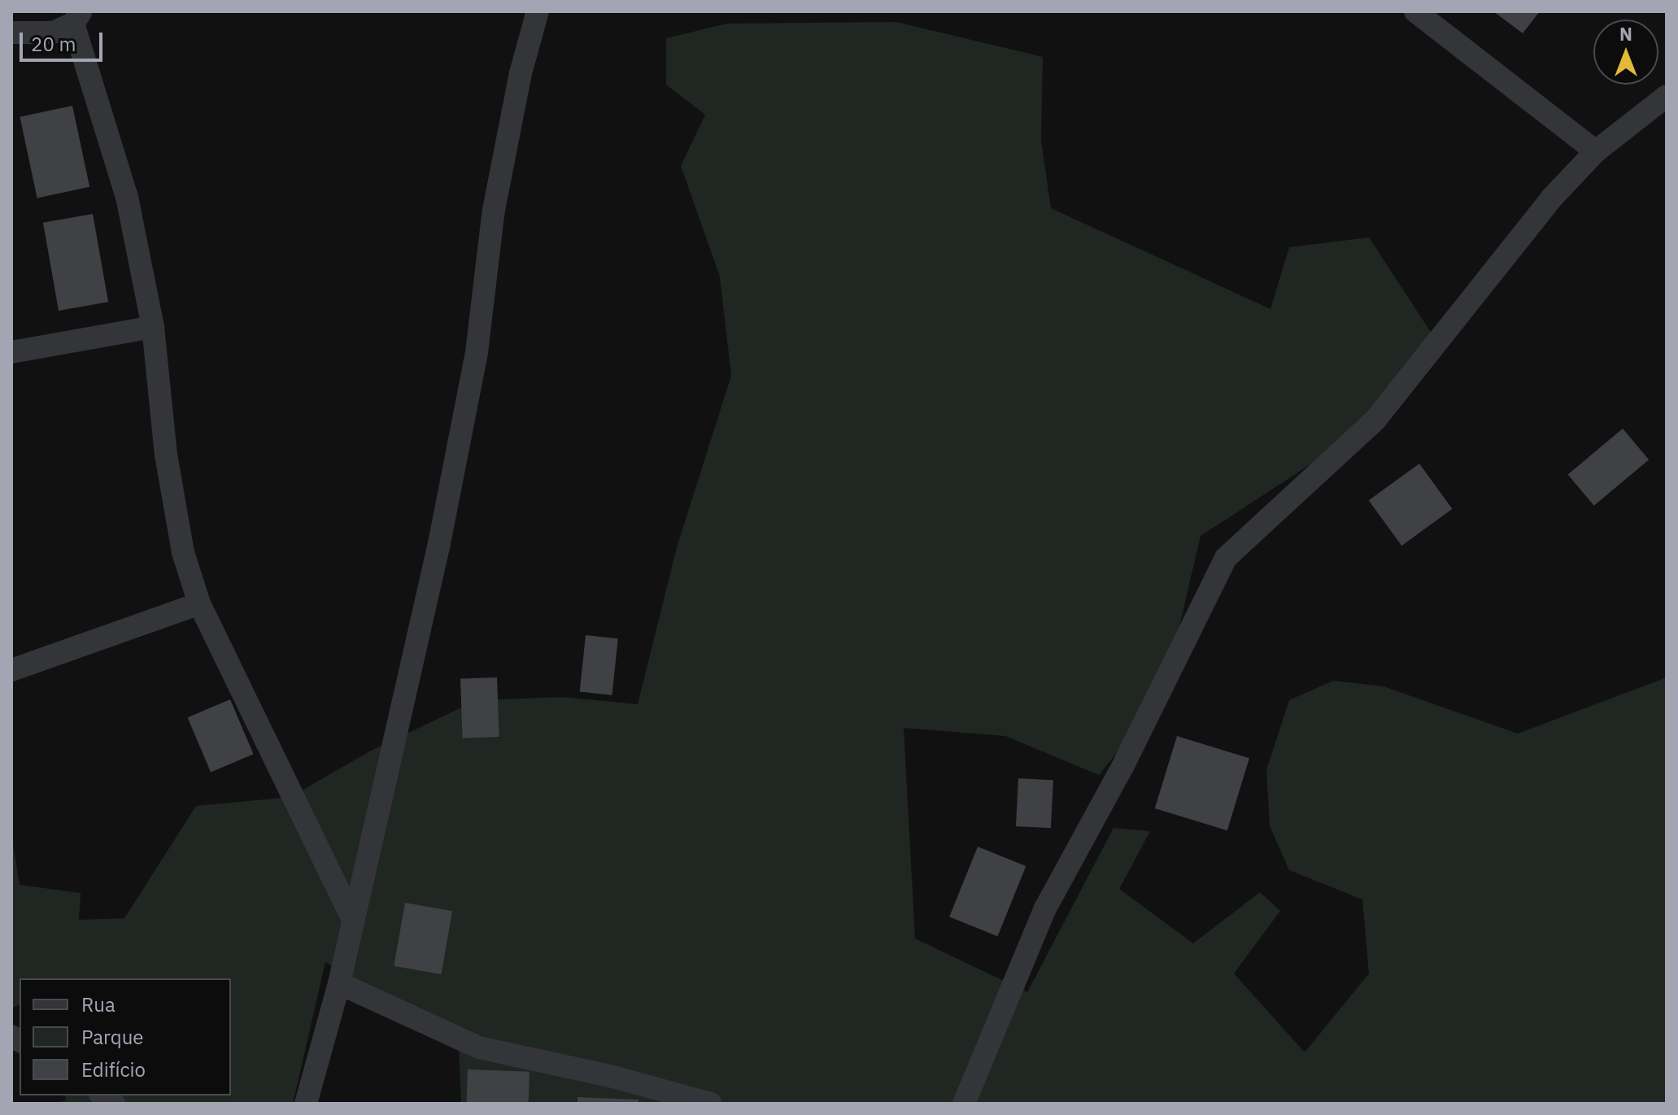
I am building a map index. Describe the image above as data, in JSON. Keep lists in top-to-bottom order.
{
  "legend": ["Rua", "Parque", "Edifício"],
  "scale_bar": "20 m",
  "north": "top"
}
